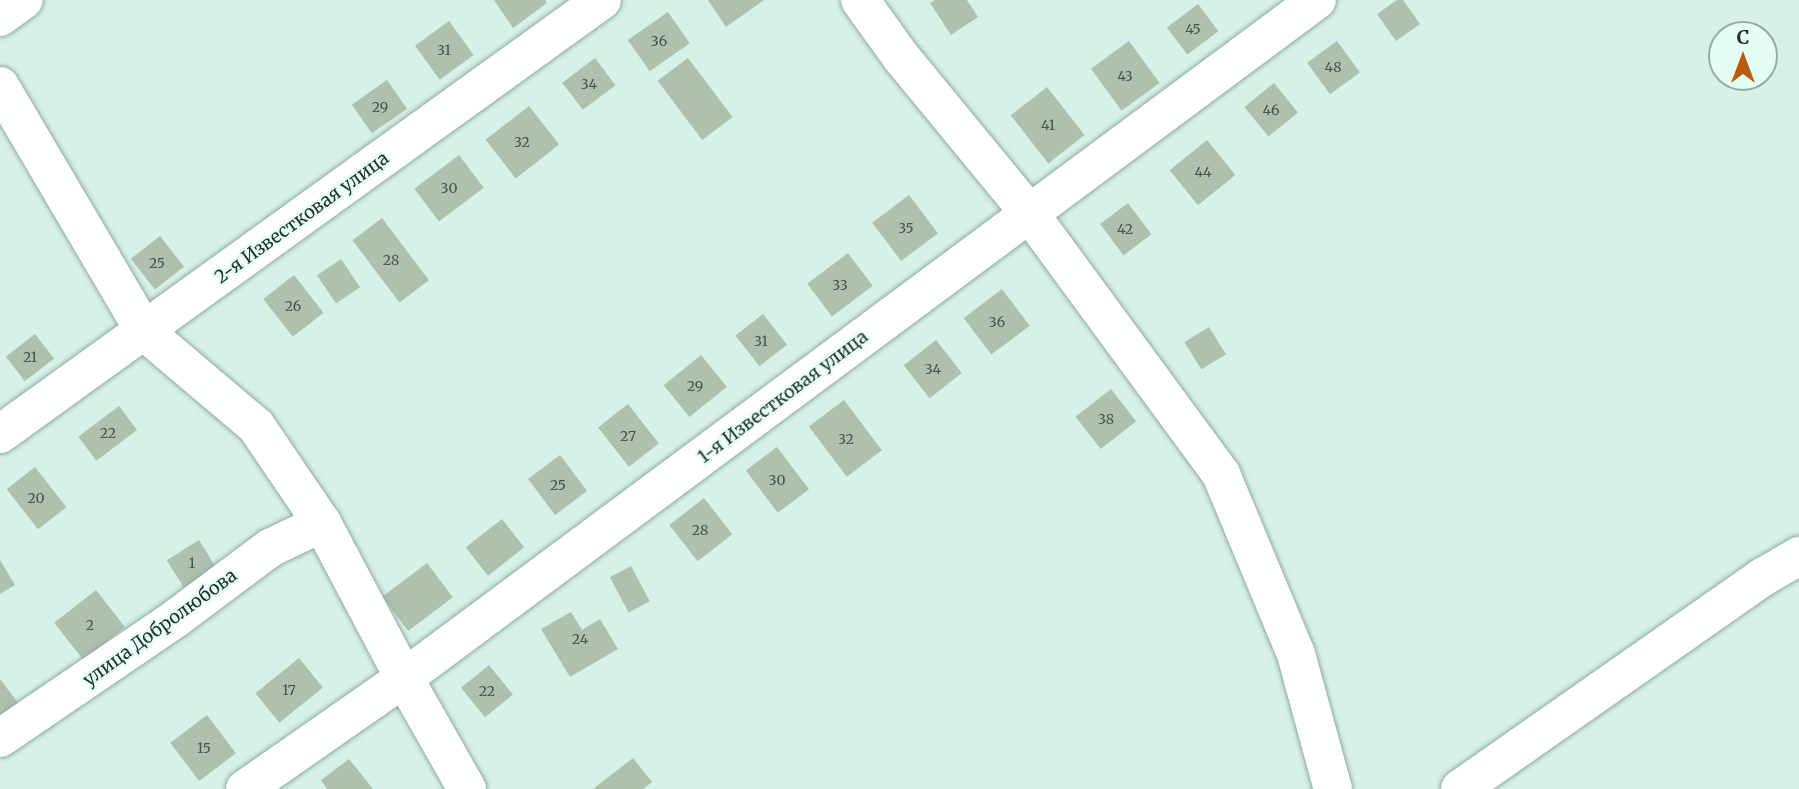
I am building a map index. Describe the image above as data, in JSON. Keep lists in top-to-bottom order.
{
  "streets": {
    "street": ["2-я Известковая улица", "1-я Известковая улица", "улица Добролюбова"]
  },
  "house_numbers": [
    "45",
    "36",
    "31",
    "48",
    "43",
    "34",
    "29",
    "46",
    "41",
    "32",
    "44",
    "30",
    "35",
    "42",
    "28",
    "25",
    "33",
    "26",
    "36",
    "31",
    "21",
    "34",
    "29",
    "38",
    "22",
    "27",
    "32",
    "30",
    "25",
    "20",
    "28",
    "1",
    "2",
    "24",
    "17",
    "22",
    "15"
  ],
  "north": "top"
}
